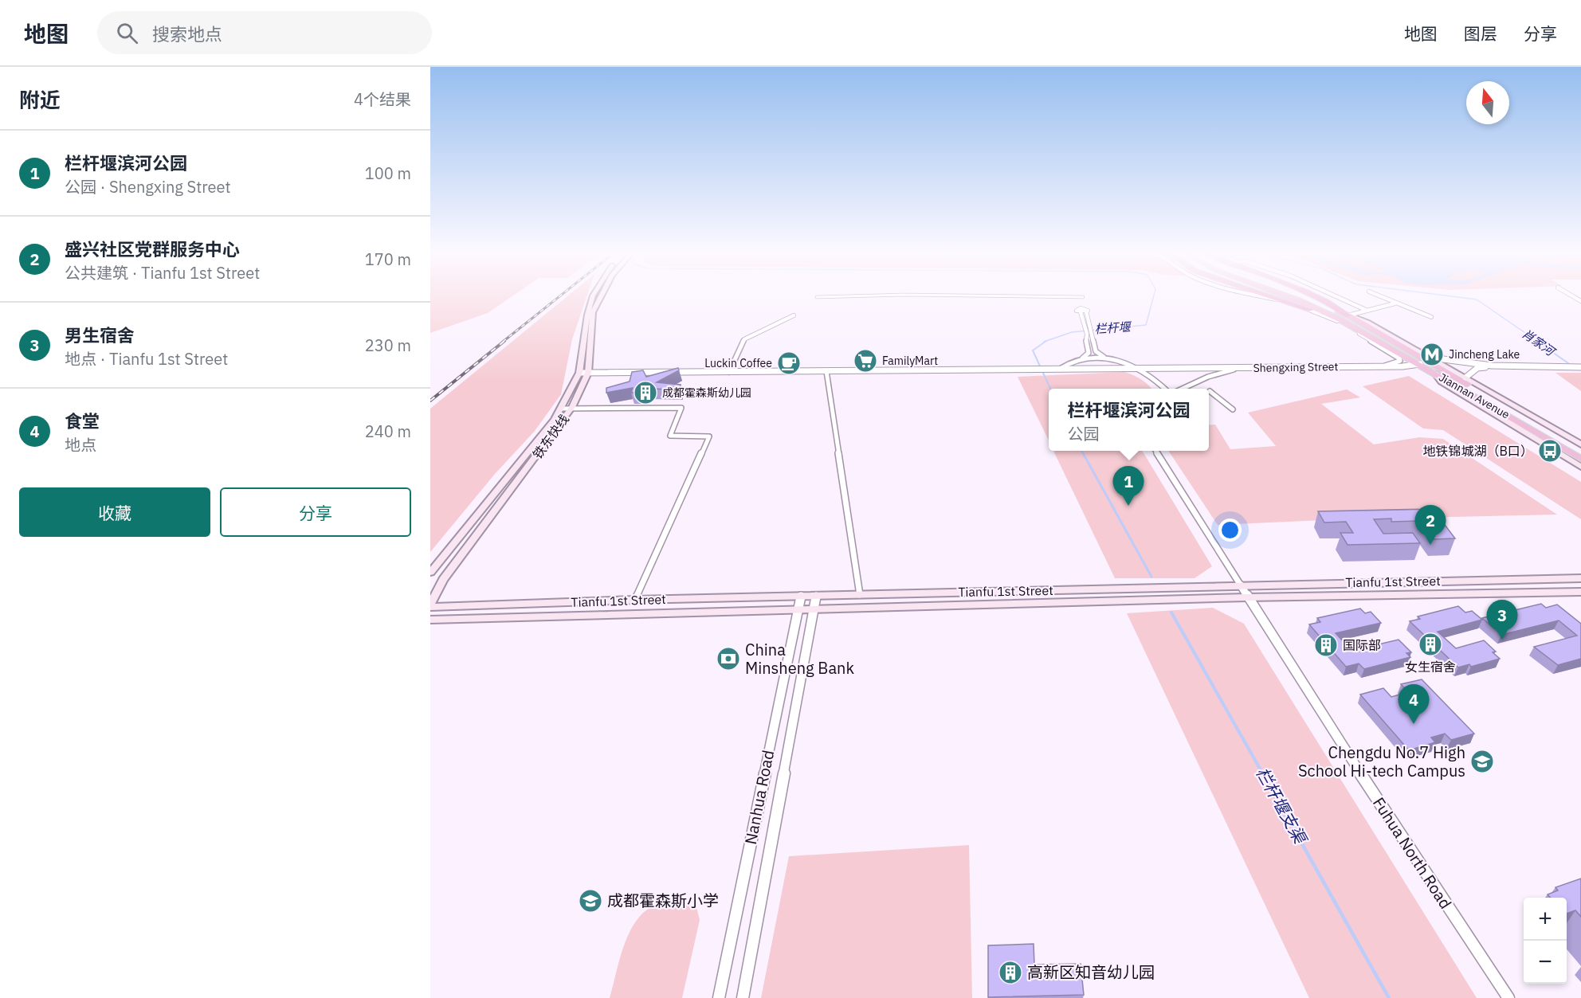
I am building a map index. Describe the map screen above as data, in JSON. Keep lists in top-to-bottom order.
{
  "streets": {
    "highway": ["Jiannan Avenue"],
    "main road": ["铁东快线", "Tianfu 1st Street"],
    "street": ["Shengxing Street", "Nanhua Road", "Fuhua North Road"]
  },
  "crossings": [
    ["Shengxing Street", "Jiannan Avenue"],
    ["铁东快线", "Tianfu 1st Street"],
    ["Tianfu 1st Street", "Nanhua Road"],
    ["Tianfu 1st Street", "Fuhua North Road"]
  ],
  "water": ["栏杆堰", "肖家河", "栏杆堰支渠"],
  "places": {
    "metro station": ["Jincheng Lake"],
    "supermarket": ["FamilyMart"],
    "cafe": ["Luckin Coffee"],
    "building": [
      "成都霍森斯幼儿园",
      "女生宿舍",
      "国际部",
      "高新区知音幼儿园"
    ],
    "bus stop": ["地铁锦城湖（B口）"],
    "bank": ["China Minsheng Bank"],
    "school or university": ["Chengdu No.7 High School Hi-tech Campus", "成都霍森斯小学"]
  },
  "north": "top",
  "page": {
    "header": "地图",
    "search": "搜索地点",
    "nav": ["地图", "图层", "分享"],
    "heading": ["附近", "4个结果"],
    "list": [
      {
        "mark": "1",
        "name": "栏杆堰滨河公园",
        "note": "公园 · Shengxing Street",
        "value": "100 m"
      },
      {
        "mark": "2",
        "name": "盛兴社区党群服务中心",
        "note": "公共建筑 · Tianfu 1st Street",
        "value": "170 m"
      },
      {
        "mark": "3",
        "name": "男生宿舍",
        "note": "地点 · Tianfu 1st Street",
        "value": "230 m"
      },
      {
        "mark": "4",
        "name": "食堂",
        "note": "地点",
        "value": "240 m"
      }
    ],
    "popup": ["栏杆堰滨河公园", "公园"],
    "pins": [
      "1",
      "2",
      "3",
      "4"
    ],
    "buttons": ["收藏", "分享"],
    "map_buttons": ["+", "−"]
  }
}
